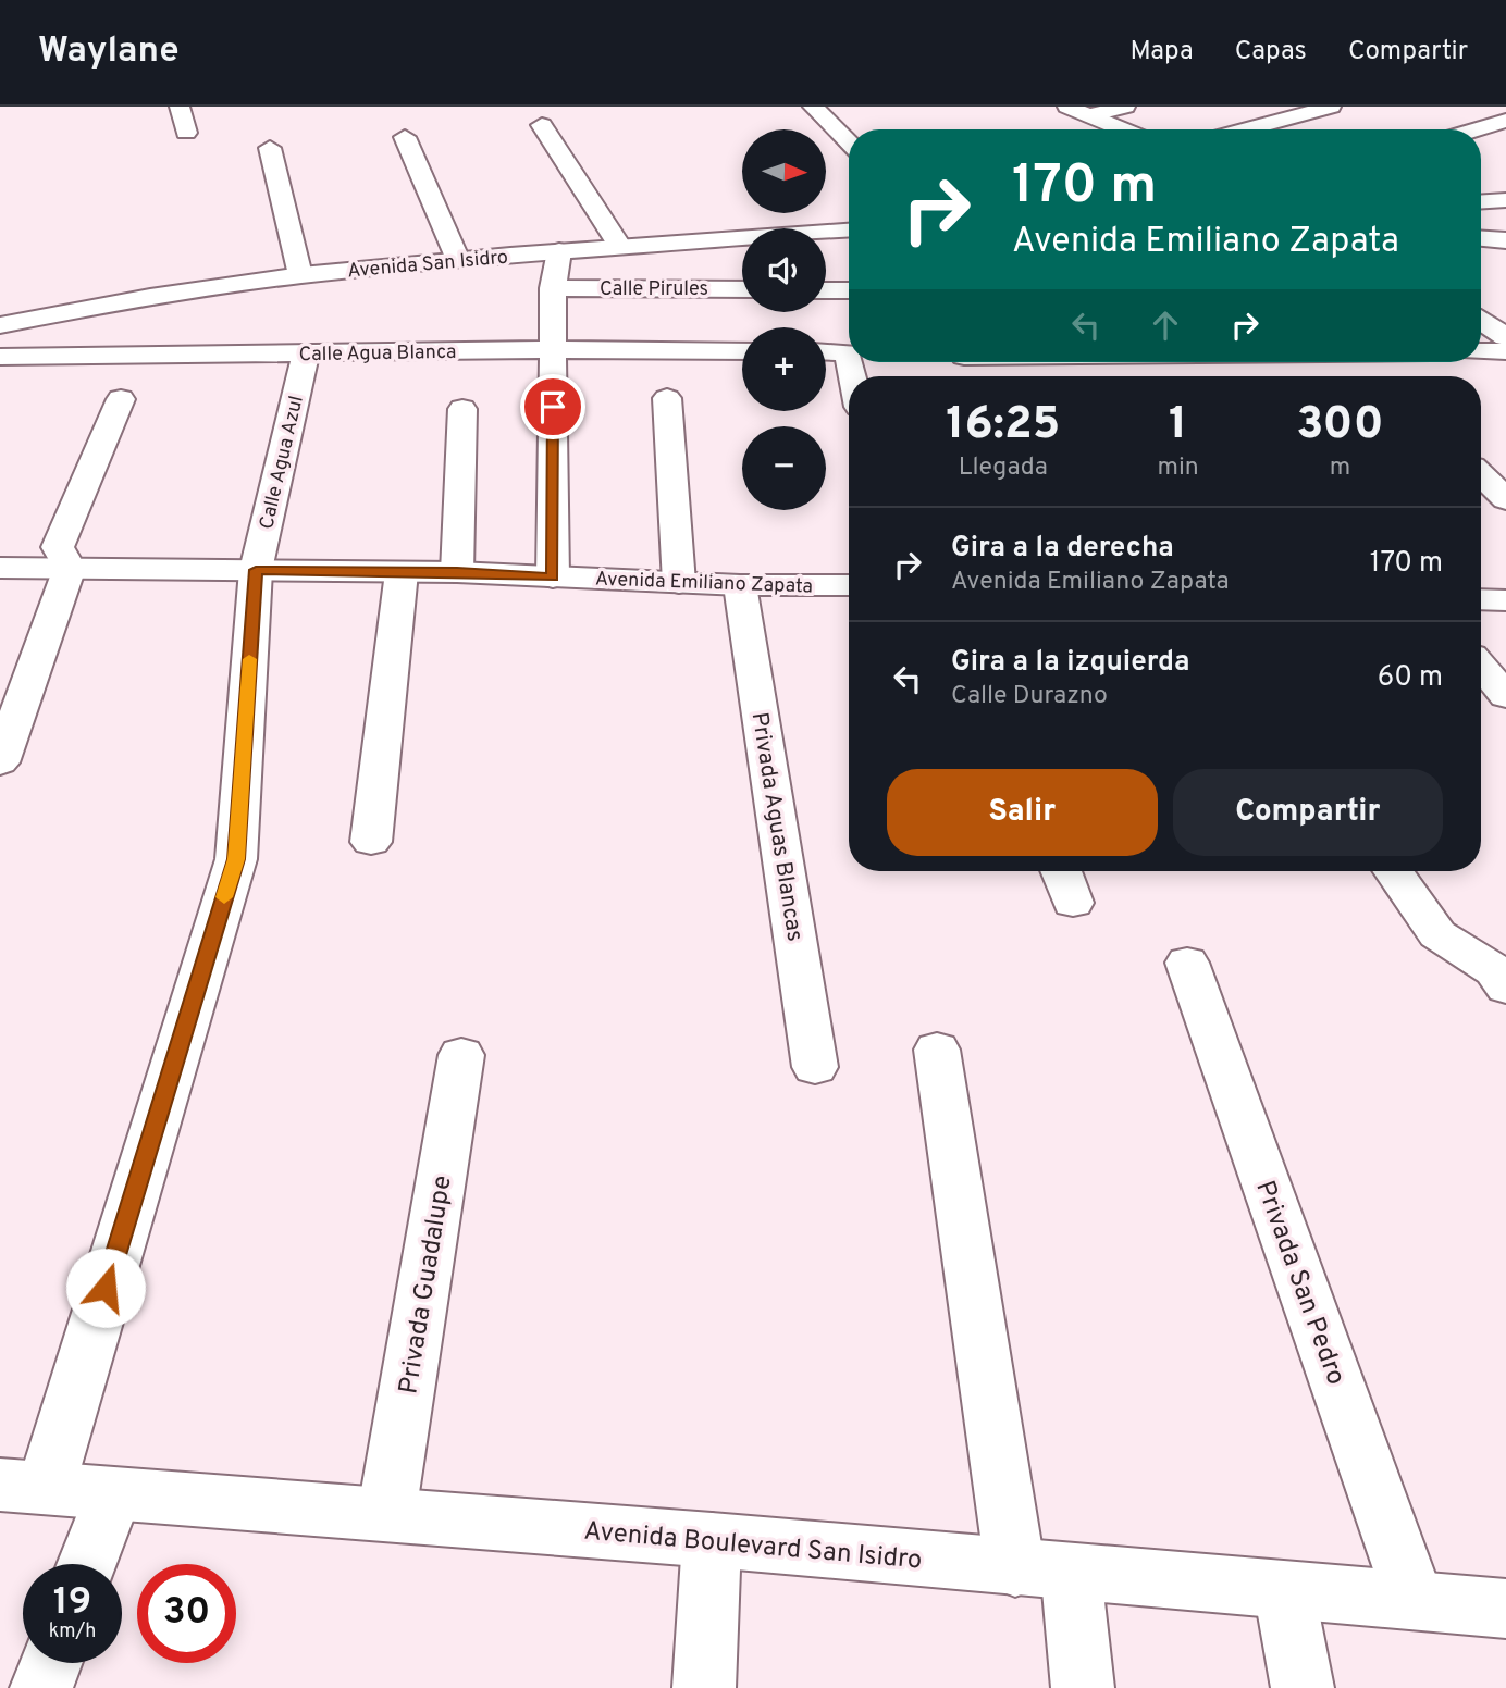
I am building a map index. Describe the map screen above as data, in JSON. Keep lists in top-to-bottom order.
{
  "streets": {
    "street": [
      "Avenida San Isidro",
      "Calle Pirules",
      "Calle Agua Blanca",
      "Calle Agua Azul",
      "Avenida Emiliano Zapata",
      "Privada Aguas Blancas",
      "Privada San Pedro",
      "Privada Guadalupe",
      "Avenida Boulevard San Isidro"
    ]
  },
  "crossings": [
    ["Calle Agua Blanca", "Calle Agua Azul"],
    ["Calle Agua Azul", "Avenida Emiliano Zapata"],
    ["Calle Agua Azul", "Avenida Boulevard San Isidro"],
    ["Avenida Emiliano Zapata", "Privada Aguas Blancas"],
    ["Privada San Pedro", "Avenida Boulevard San Isidro"],
    ["Privada Guadalupe", "Avenida Boulevard San Isidro"]
  ],
  "north": "right",
  "page": {
    "header": "Waylane",
    "nav": ["Mapa", "Capas", "Compartir"],
    "map_buttons": ["+", "−"],
    "turn": ["170 m", "Avenida Emiliano Zapata"],
    "eta": [
      "16:25",
      "Llegada",
      "1",
      "min",
      "300",
      "m"
    ],
    "list": [
      {
        "name": "Gira a la derecha",
        "note": "Avenida Emiliano Zapata",
        "value": "170 m"
      },
      {
        "name": "Gira a la izquierda",
        "note": "Calle Durazno",
        "value": "60 m"
      }
    ],
    "buttons": ["Salir", "Compartir"],
    "speed": "19 km/h",
    "limit": "30"
  }
}
